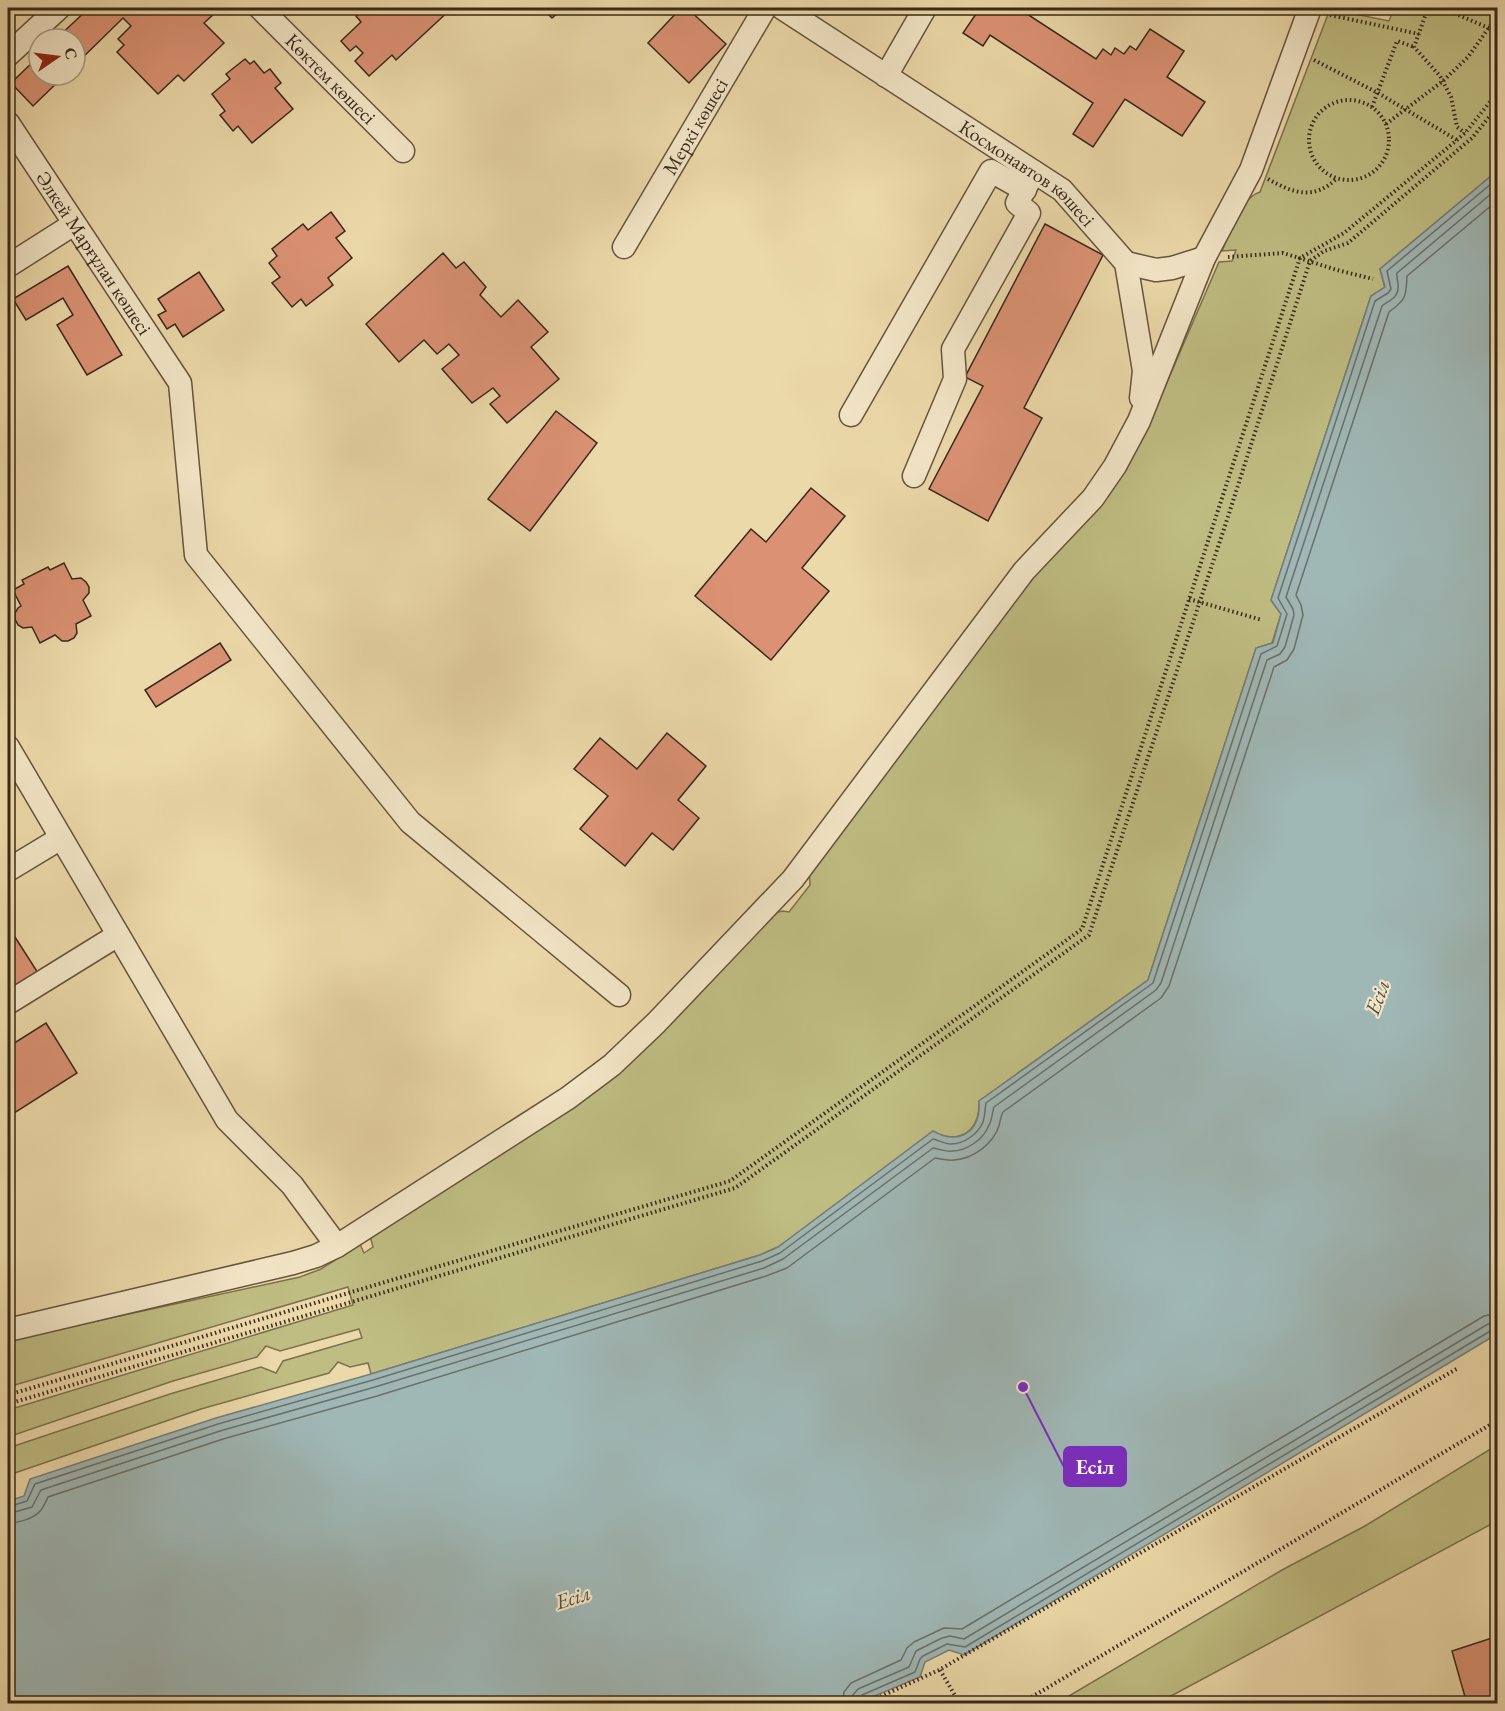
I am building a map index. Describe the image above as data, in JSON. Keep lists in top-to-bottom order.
{
  "streets": {
    "street": [
      "Көктем көшесі",
      "Меркі көшесі",
      "Космонавтов көшесі",
      "Әлкей Марғұлан көшесі"
    ]
  },
  "water": ["Есіл"],
  "places": ["Есіл"],
  "north": "right"
}
